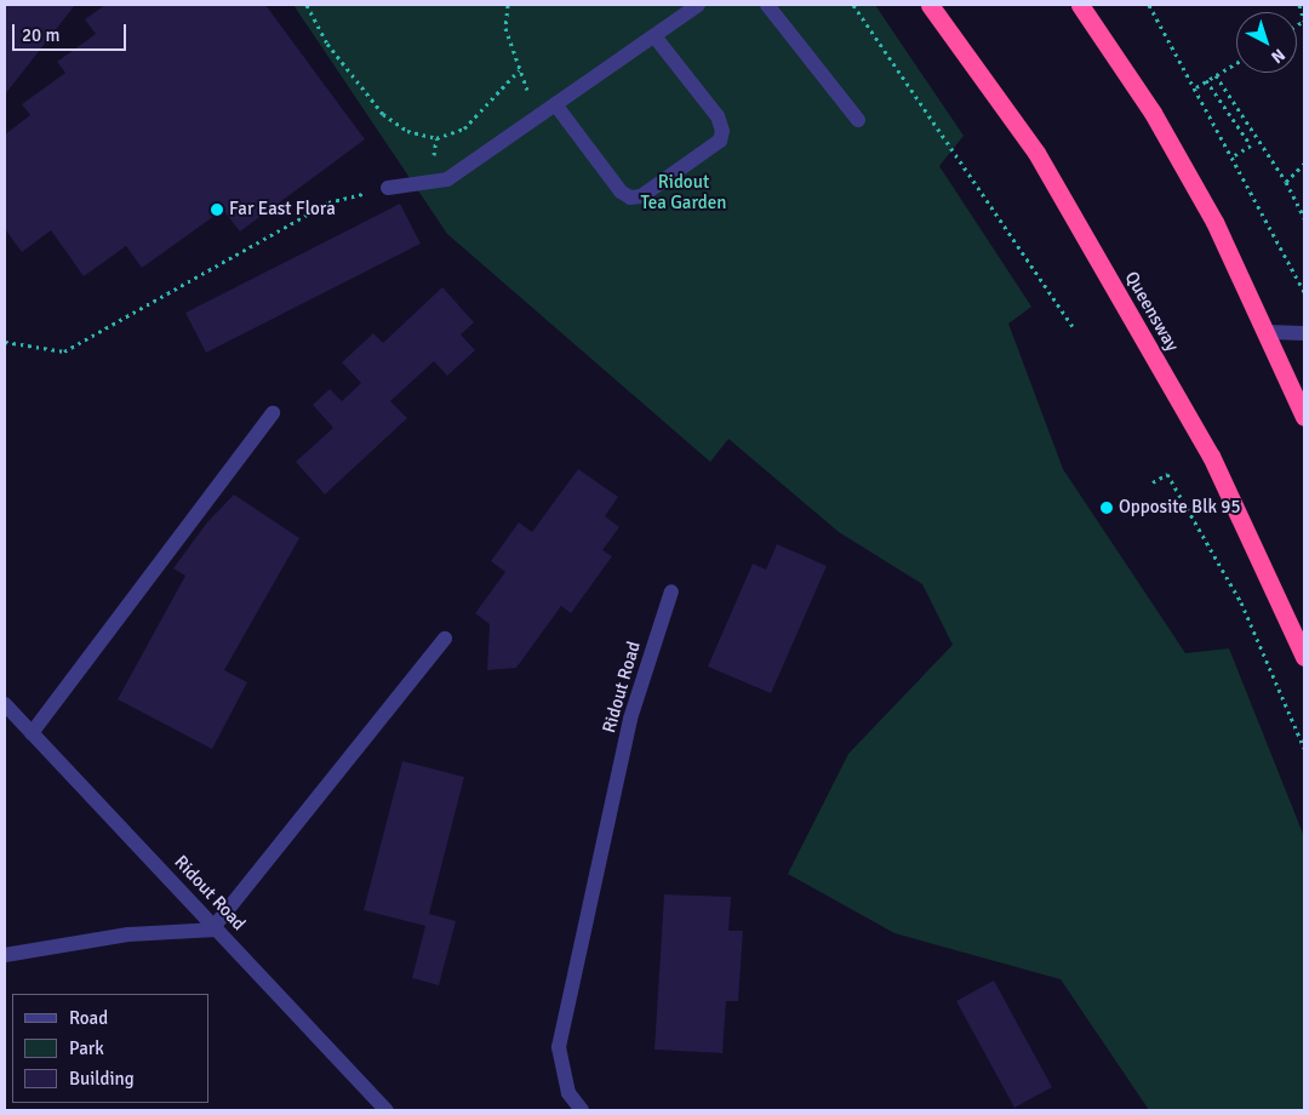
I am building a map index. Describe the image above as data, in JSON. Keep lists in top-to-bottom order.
{
  "streets": {
    "highway": ["Queensway"],
    "street": ["Ridout Road"]
  },
  "parks": ["Ridout Tea Garden"],
  "places": ["Far East Flora", "Opposite Blk 95"],
  "legend": ["Road", "Park", "Building"],
  "scale_bar": "20 m",
  "north": "bottom right"
}
